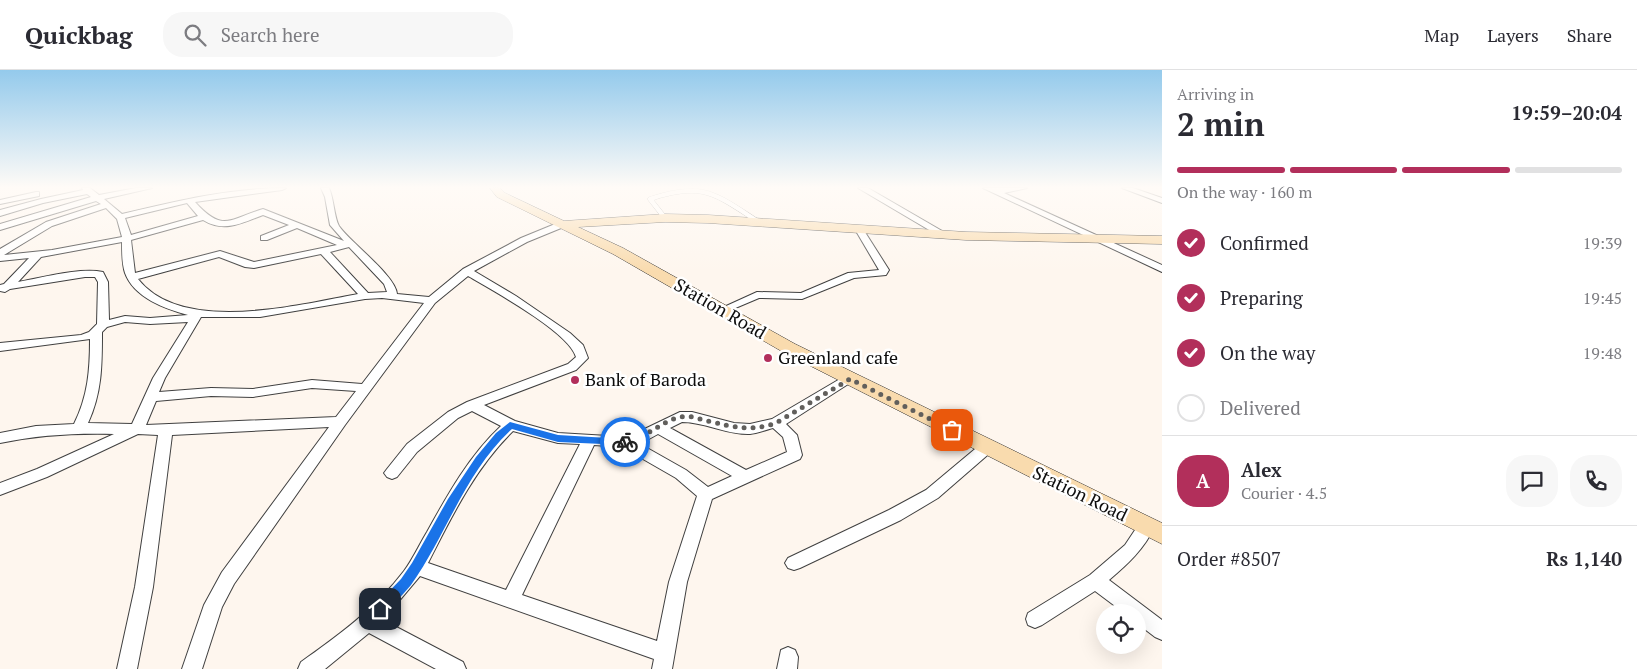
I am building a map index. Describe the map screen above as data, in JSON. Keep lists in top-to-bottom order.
{
  "streets": {
    "main road": ["Station Road"]
  },
  "places": ["Greenland cafe", "Bank of Baroda"],
  "page": {
    "header": "Quickbag",
    "search": "Search here",
    "nav": ["Map", "Layers", "Share"],
    "heading": ["2 min", "Arriving in", "19:59–20:04"],
    "panel": [
      "Alex",
      "Courier · 4.5",
      "Order #8507",
      "Rs 1,140"
    ],
    "bar": "On the way · 160 m",
    "list": [
      ["Confirmed", "19:39"],
      ["Preparing", "19:45"],
      ["On the way", "19:48"],
      "Delivered"
    ],
    "round": "A"
  }
}
